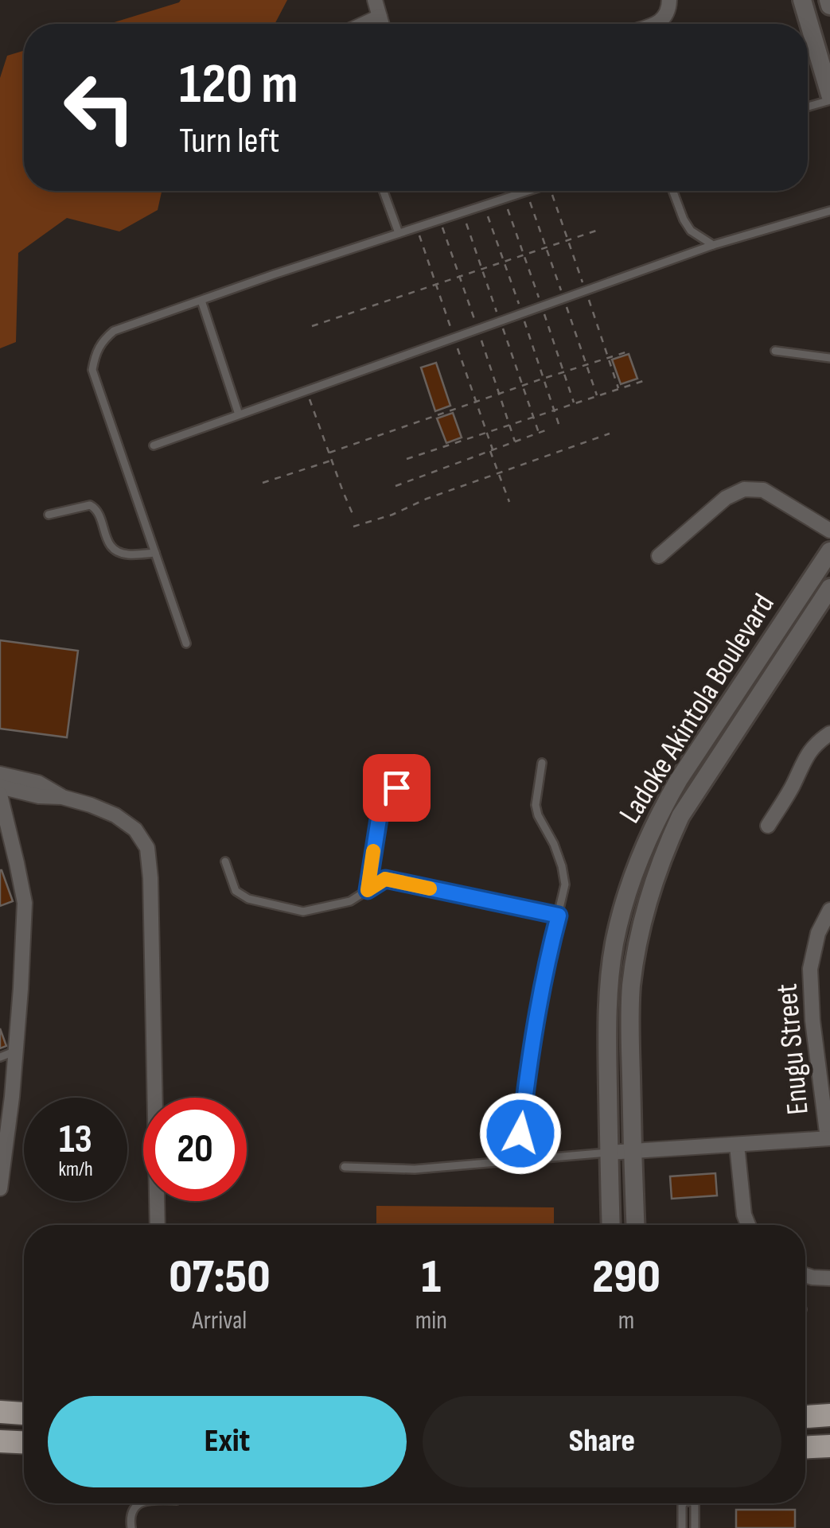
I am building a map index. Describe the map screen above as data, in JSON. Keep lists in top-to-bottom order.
{
  "streets": {
    "street": ["Ladoke Akintola Boulevard", "Enugu Street"]
  },
  "page": {
    "turn": ["120 m", "Turn left"],
    "speed": "13 km/h",
    "limit": "20",
    "eta": [
      "07:50",
      "Arrival",
      "1",
      "min",
      "290",
      "m"
    ],
    "buttons": ["Exit", "Share"]
  }
}
